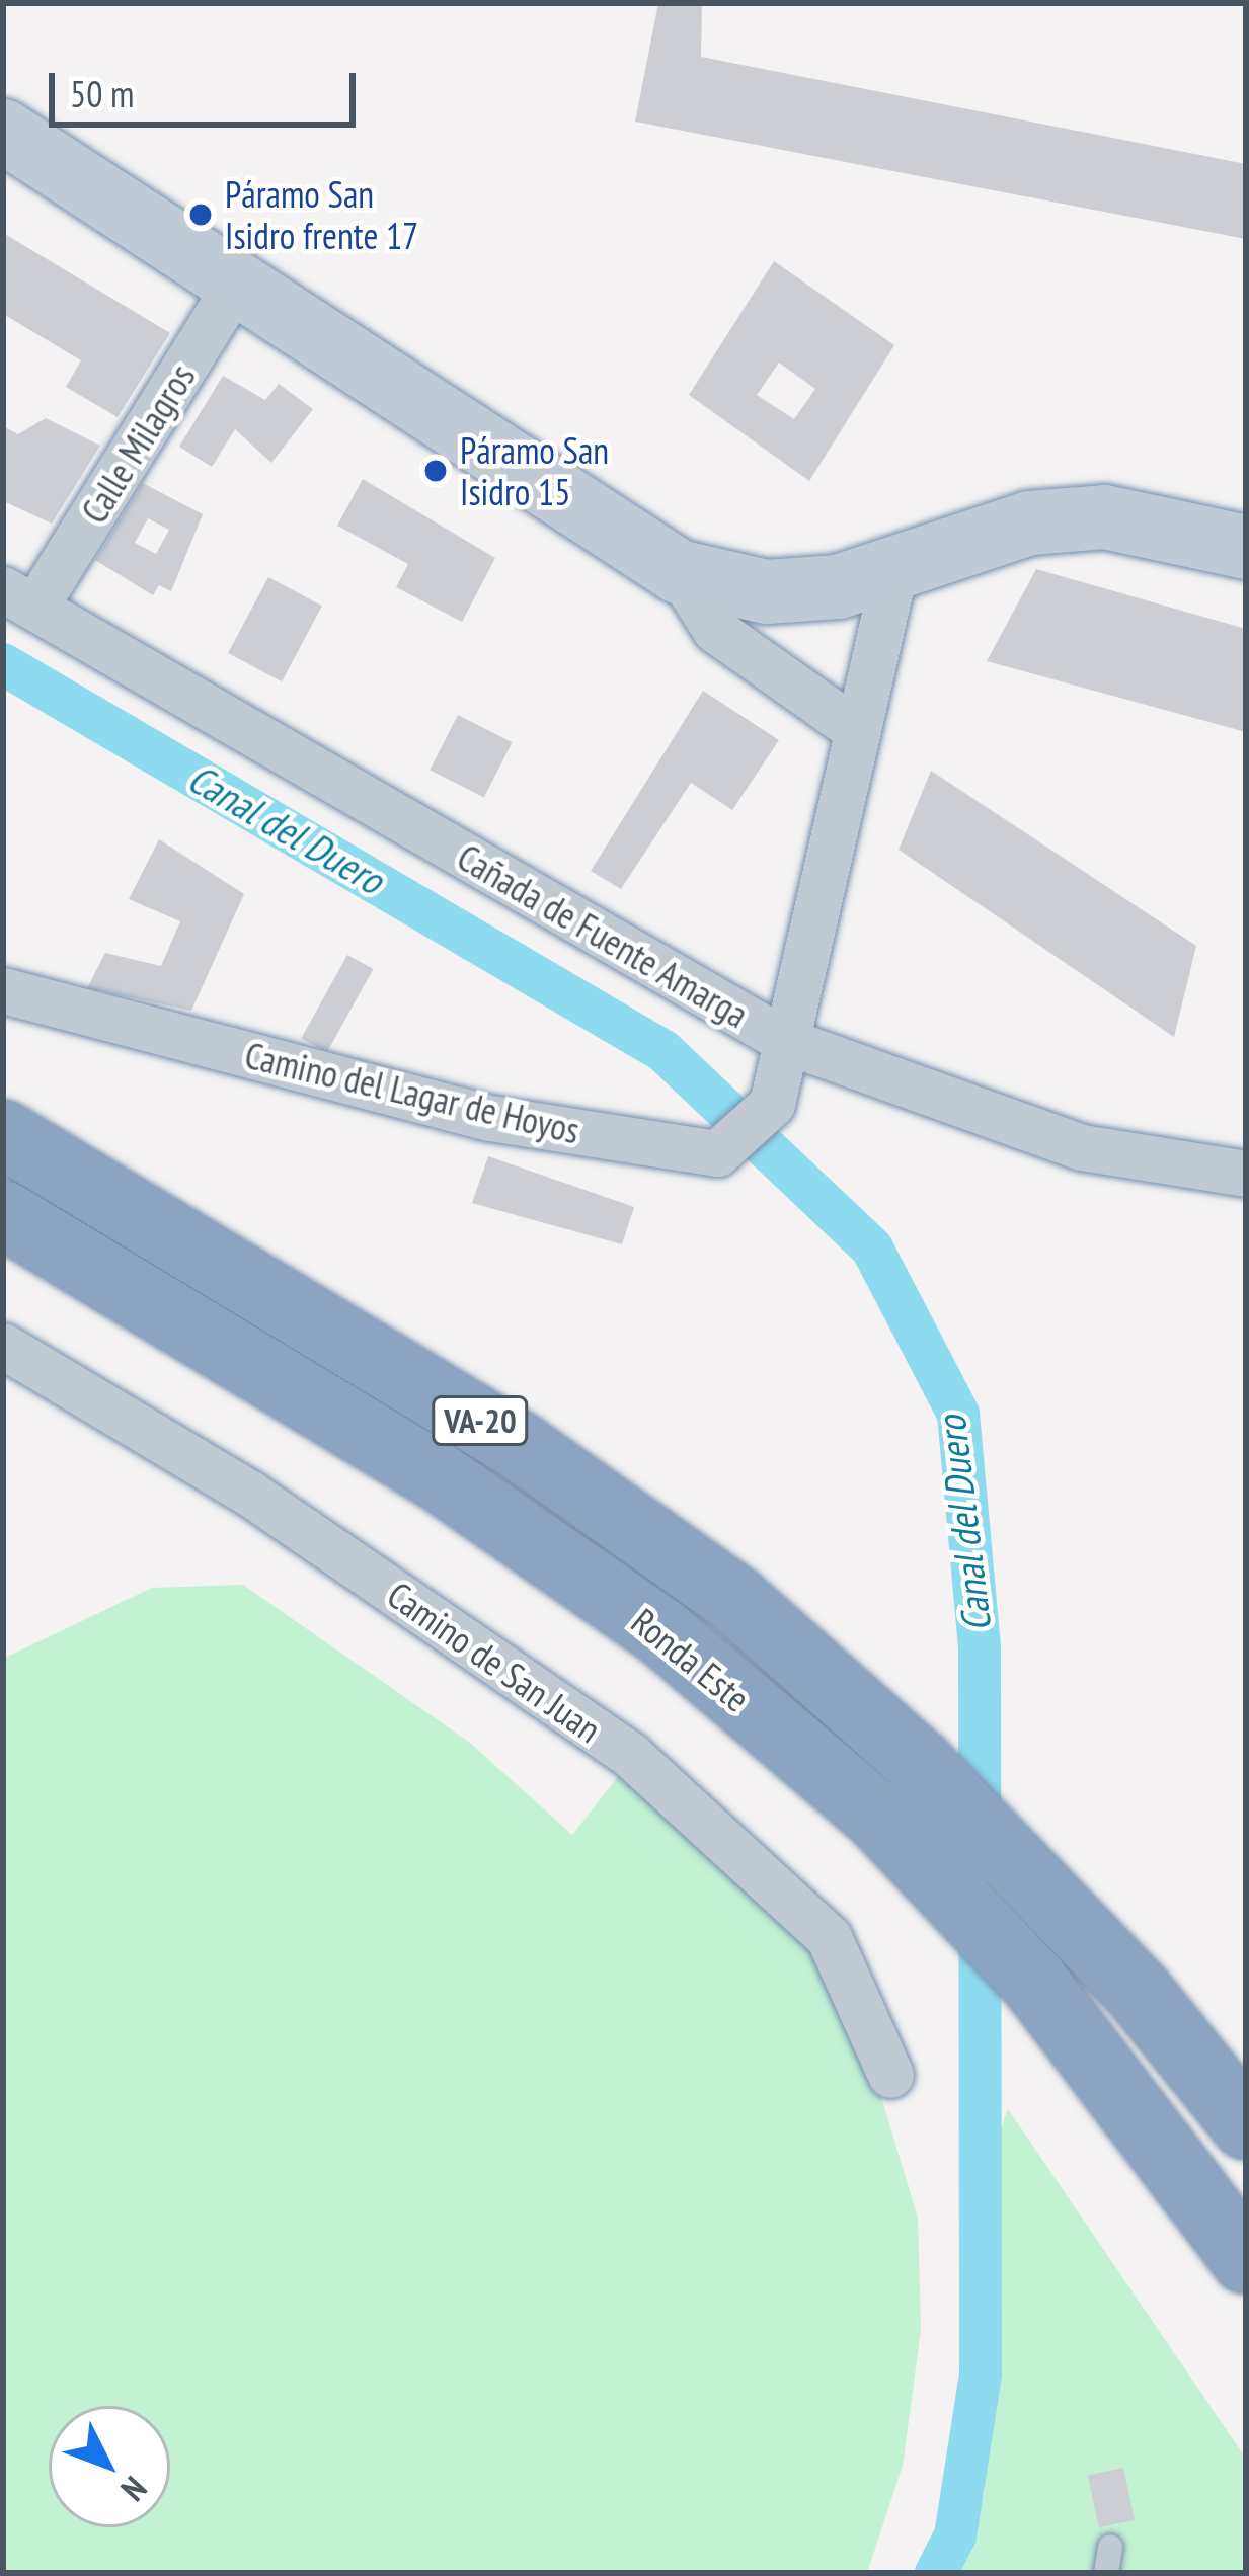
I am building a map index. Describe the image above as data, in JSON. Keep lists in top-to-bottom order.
{
  "streets": {
    "highway": ["VA-20", "Ronda Este"],
    "street": [
      "Calle Milagros",
      "Cañada de Fuente Amarga",
      "Camino del Lagar de Hoyos",
      "Camino de San Juan"
    ]
  },
  "crossings": [
    ["Calle Milagros", "Cañada de Fuente Amarga"],
    ["Cañada de Fuente Amarga", "Camino del Lagar de Hoyos"]
  ],
  "water": ["Canal del Duero"],
  "places": ["Páramo San Isidro frente 17", "Páramo San Isidro 15"],
  "scale_bar": "50 m",
  "north": "bottom right"
}
